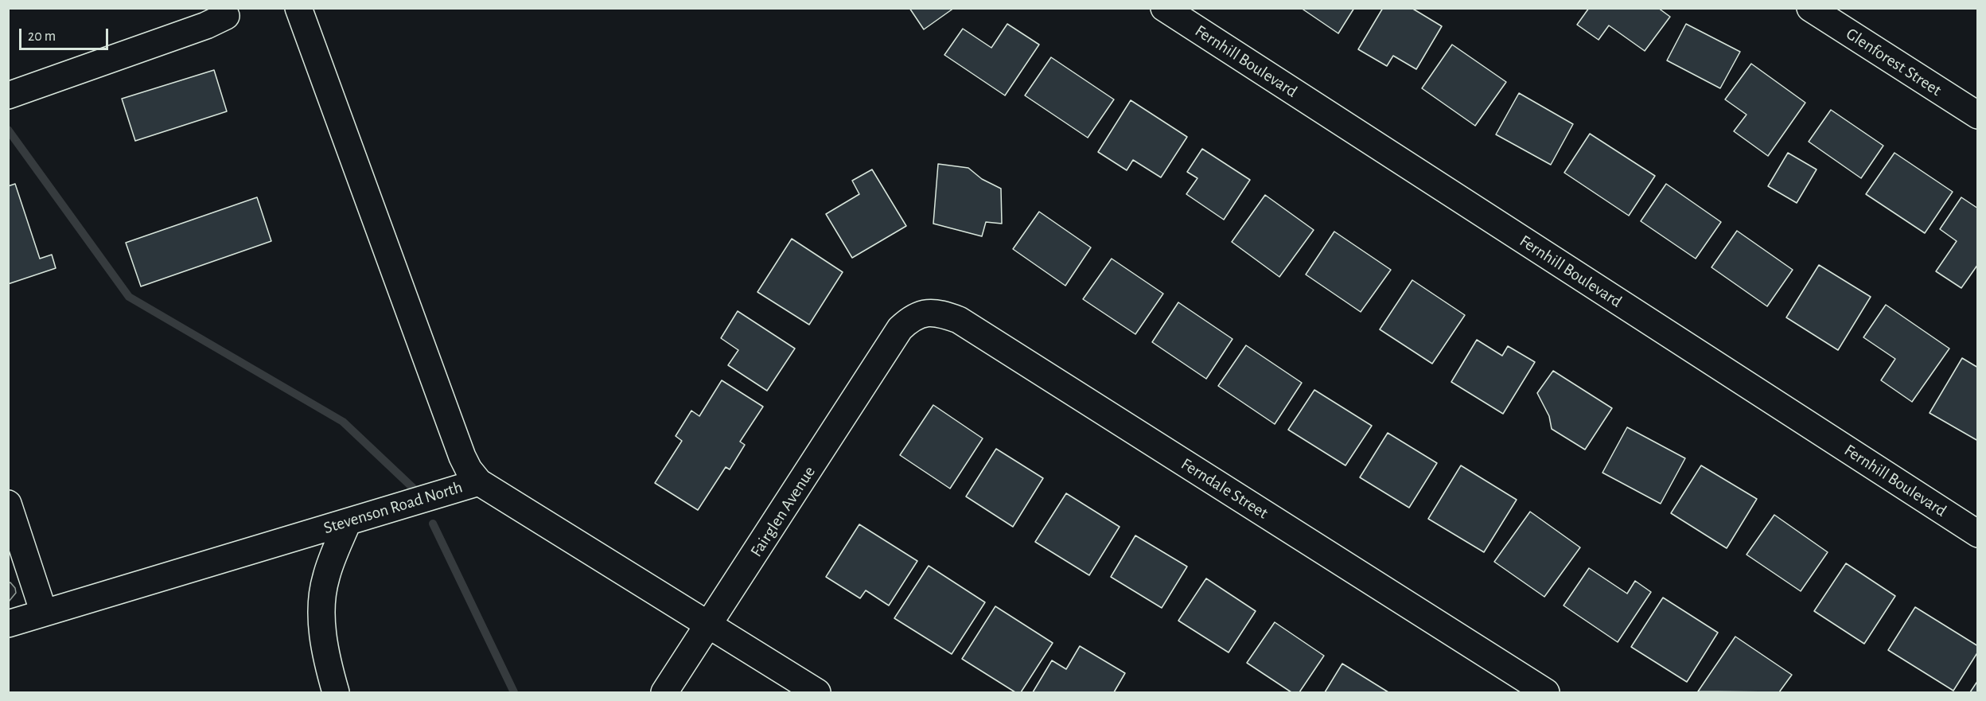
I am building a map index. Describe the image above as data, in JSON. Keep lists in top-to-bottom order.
{
  "streets": {
    "street": [
      "Fernhill Boulevard",
      "Glenforest Street",
      "Ferndale Street",
      "Stevenson Road North",
      "Fairglen Avenue"
    ]
  },
  "crossings": [
    ["Ferndale Street", "Fairglen Avenue"],
    ["Stevenson Road North", "Fairglen Avenue"]
  ],
  "scale_bar": "20 m"
}
